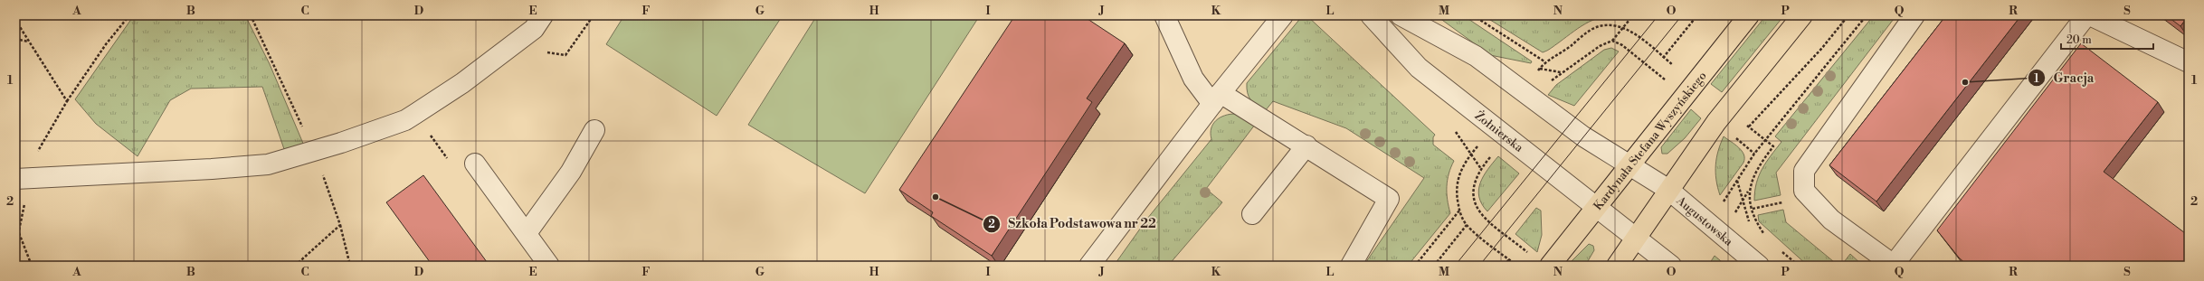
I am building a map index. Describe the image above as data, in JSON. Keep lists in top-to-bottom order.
{
  "streets": {
    "main road": ["Kardynała Stefana Wyszyńskiego"],
    "street": ["Żołnierska", "Augustowska"]
  },
  "crossings": [
    ["Żołnierska", "Kardynała Stefana Wyszyńskiego"]
  ],
  "places": ["Gracja", "Szkoła Podstawowa nr 22"],
  "scale_bar": "20 m",
  "grid": {
    "columns": [
      "A",
      "B",
      "C",
      "D",
      "E",
      "F",
      "G",
      "H",
      "I",
      "J",
      "K",
      "L",
      "M",
      "N",
      "O",
      "P",
      "Q",
      "R",
      "S"
    ],
    "rows": ["1", "2"]
  }
}
